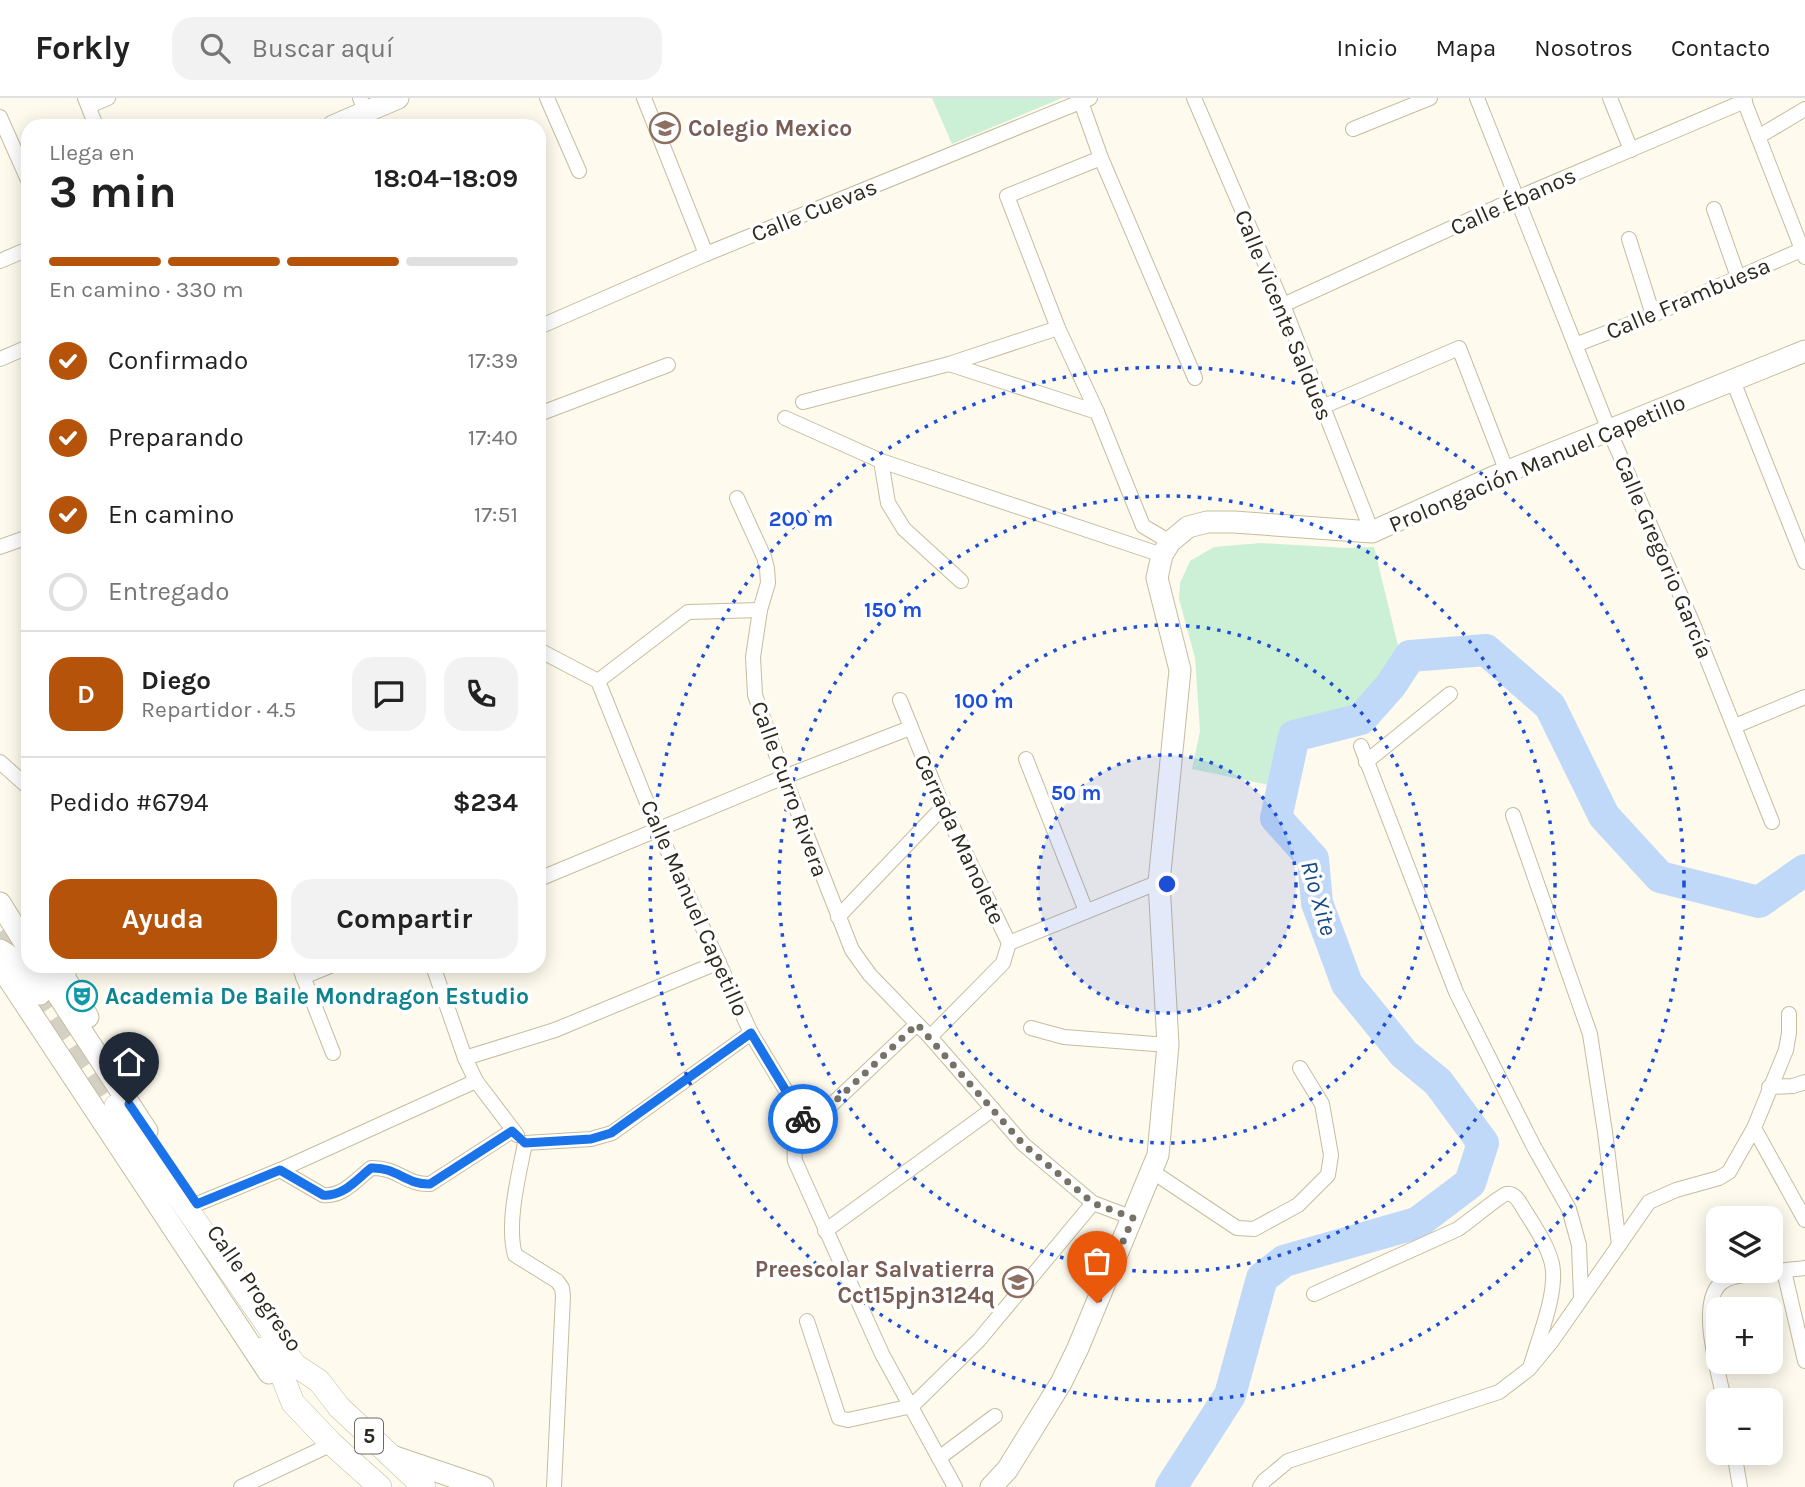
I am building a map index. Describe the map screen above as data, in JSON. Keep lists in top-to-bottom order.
{
  "streets": {
    "main road": ["Calle Progreso", "5"],
    "street": [
      "Calle Ébanos",
      "Calle Cuevas",
      "Calle Frambuesa",
      "Calle Vicente Saldues",
      "Prolongación Manuel Capetillo",
      "Calle Gregorio García",
      "Calle Curro Rivera",
      "Cerrada Manolete",
      "Calle Manuel Capetillo"
    ]
  },
  "crossings": [
    ["Calle Ébanos", "Calle Vicente Saldues"],
    ["Calle Ébanos", "Calle Gregorio García"],
    ["Calle Frambuesa", "Calle Gregorio García"],
    ["Calle Vicente Saldues", "Prolongación Manuel Capetillo"],
    ["Prolongación Manuel Capetillo", "Calle Gregorio García"],
    ["Calle Curro Rivera", "Cerrada Manolete"]
  ],
  "water": ["Rio Xite"],
  "places": {
    "school or university": ["Colegio Mexico", "Preescolar Salvatierra Cct15pjn3124q"],
    "theatre": ["Academia De Baile Mondragon Estudio"]
  },
  "page": {
    "header": "Forkly",
    "search": "Buscar aquí",
    "nav": [
      "Inicio",
      "Mapa",
      "Nosotros",
      "Contacto"
    ],
    "heading": ["3 min", "Llega en", "18:04–18:09"],
    "panel": [
      "Diego",
      "Repartidor · 4.5",
      "Pedido #6794",
      "$234"
    ],
    "bar": "En camino · 330 m",
    "list": [
      ["Confirmado", "17:39"],
      ["Preparando", "17:40"],
      ["En camino", "17:51"],
      "Entregado"
    ],
    "round": "D",
    "buttons": ["Ayuda", "Compartir"],
    "map_buttons": ["+", "−"]
  },
  "rings": [
    "200 m",
    "150 m",
    "100 m",
    "50 m"
  ]
}
